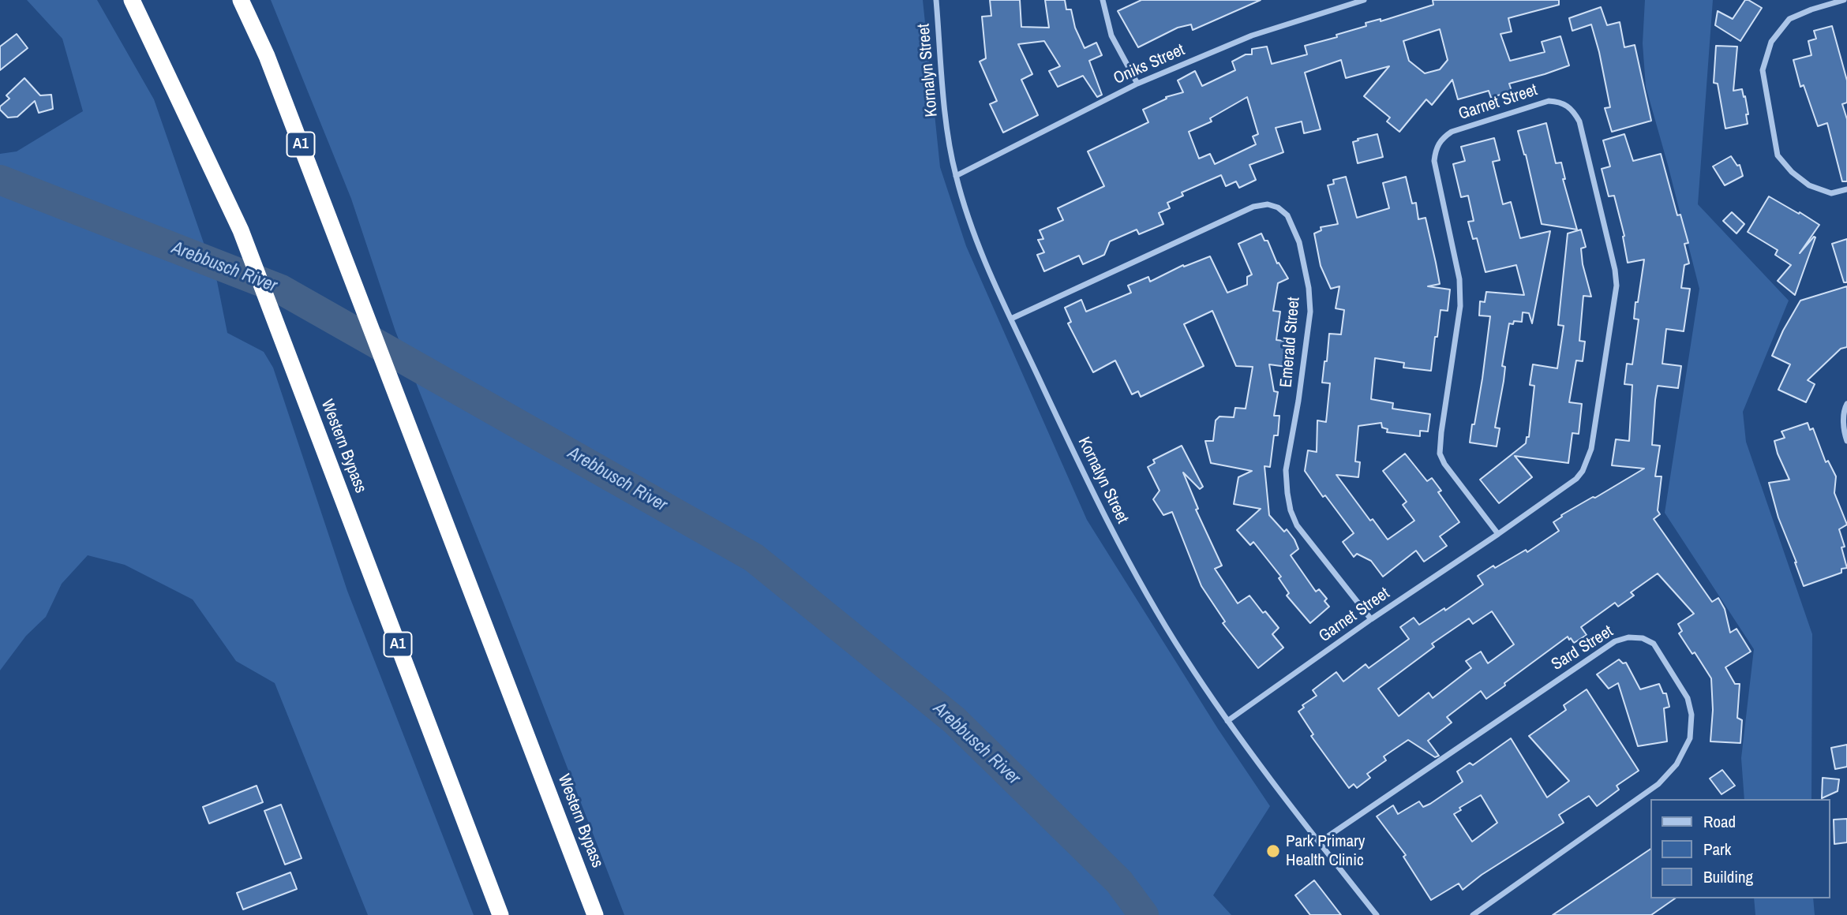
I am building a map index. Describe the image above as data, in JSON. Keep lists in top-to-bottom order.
{
  "streets": {
    "highway": ["A1", "Western Bypass"],
    "street": [
      "Oniks Street",
      "Kornalyn Street",
      "Garnet Street",
      "Emerald Street",
      "Sard Street"
    ]
  },
  "crossings": [
    ["Oniks Street", "Kornalyn Street"],
    ["Kornalyn Street", "Garnet Street"],
    ["Kornalyn Street", "Emerald Street"],
    ["Kornalyn Street", "Sard Street"],
    ["Garnet Street", "Emerald Street"]
  ],
  "water": ["Arebbusch River"],
  "places": ["Park Primary Health Clinic"],
  "legend": ["Road", "Park", "Building"]
}
